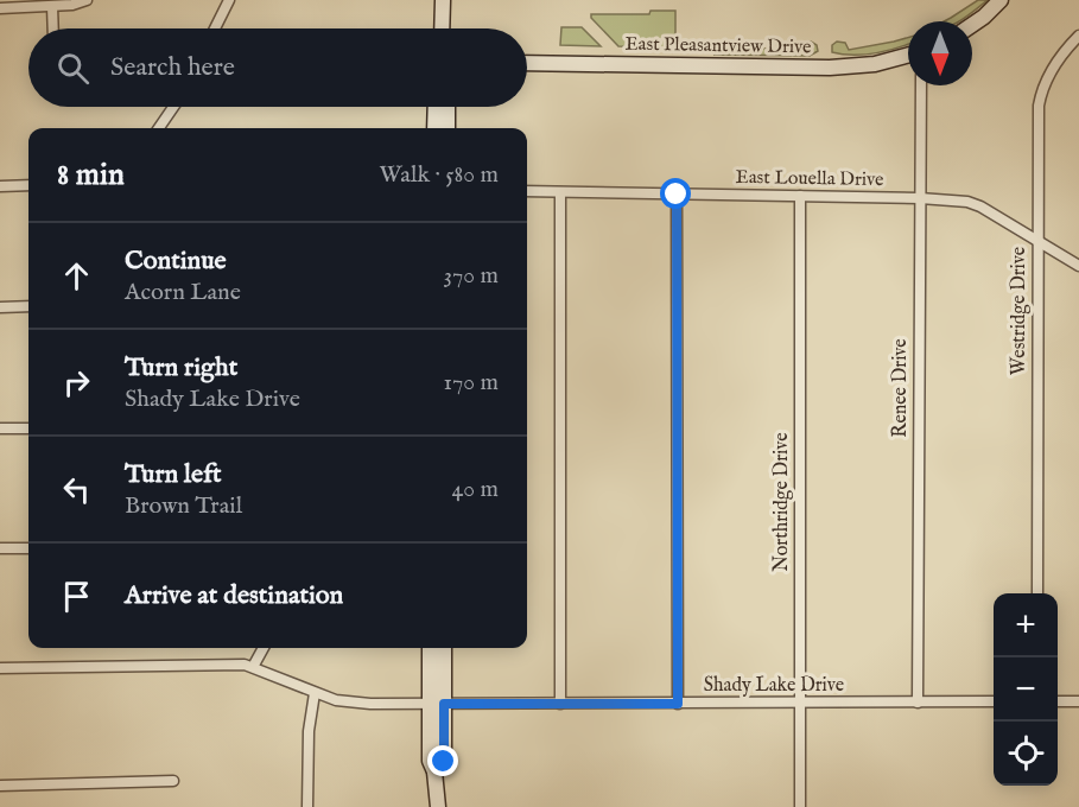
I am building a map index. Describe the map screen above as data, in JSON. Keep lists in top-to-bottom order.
{
  "streets": {
    "street": [
      "East Pleasantview Drive",
      "East Louella Drive",
      "Westridge Drive",
      "Renee Drive",
      "Northridge Drive",
      "Shady Lake Drive"
    ]
  },
  "crossings": [
    ["East Louella Drive", "Westridge Drive"],
    ["East Louella Drive", "Renee Drive"],
    ["East Louella Drive", "Northridge Drive"],
    ["Renee Drive", "Shady Lake Drive"],
    ["Northridge Drive", "Shady Lake Drive"]
  ],
  "north": "bottom",
  "page": {
    "search": "Search here",
    "heading": ["8 min", "Walk · 580 m"],
    "list": [
      ["Continue", "Acorn Lane", "370 m"],
      ["Turn right", "Shady Lake Drive", "170 m"],
      ["Turn left", "Brown Trail", "40 m"],
      "Arrive at destination"
    ],
    "map_buttons": ["+", "−"]
  }
}
